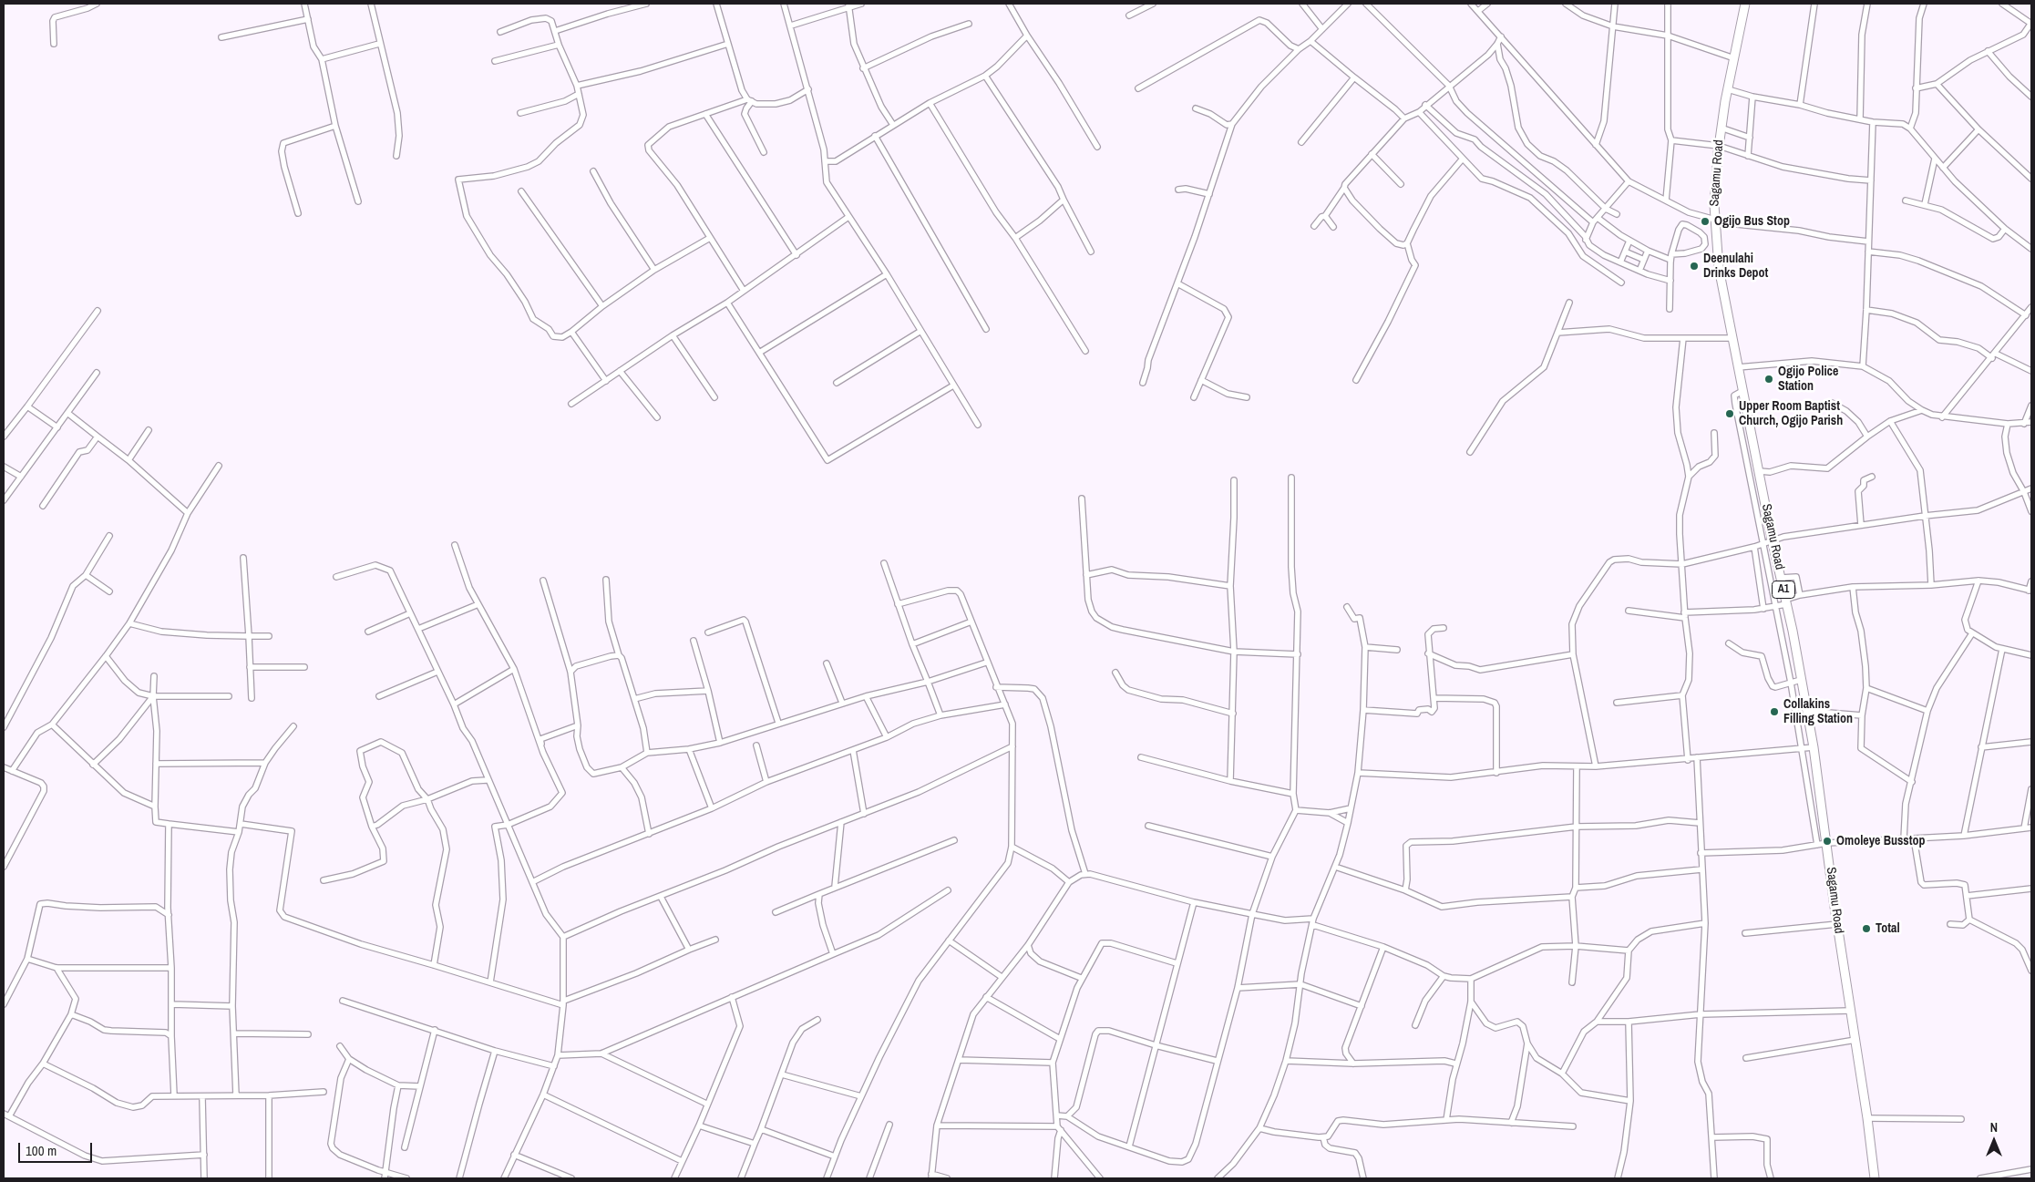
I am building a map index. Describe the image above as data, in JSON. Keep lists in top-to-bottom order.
{
  "streets": {
    "highway": ["Sagamu Road", "A1"]
  },
  "places": [
    "Ogijo Bus Stop",
    "Deenulahi Drinks Depot",
    "Ogijo Police Station",
    "Upper Room Baptist Church, Ogijo Parish",
    "Collakins Filling Station",
    "Omoleye Busstop",
    "Total"
  ],
  "scale_bar": "100 m",
  "north": "top"
}
